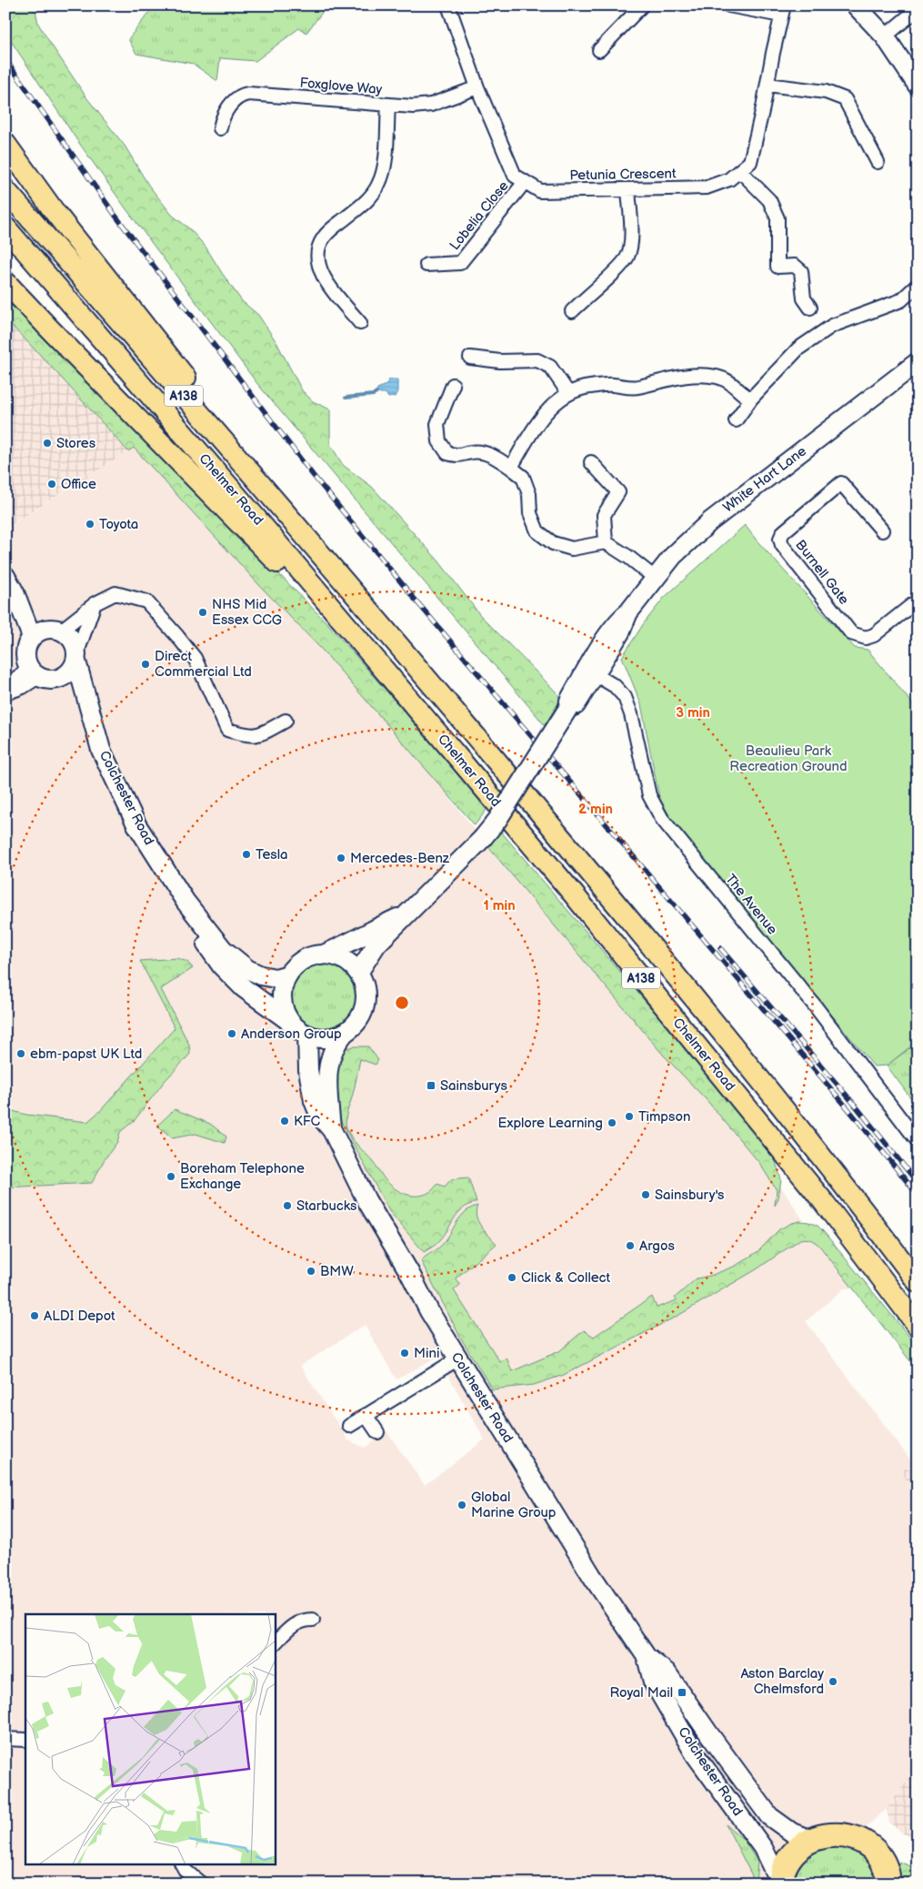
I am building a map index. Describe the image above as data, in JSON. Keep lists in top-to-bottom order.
{
  "streets": {
    "main road": [
      "A138",
      "White Hart Lane",
      "Chelmer Road",
      "Colchester Road"
    ],
    "street": [
      "Foxglove Way",
      "Petunia Crescent",
      "Lobelia Close",
      "Burnell Gate",
      "The Avenue"
    ]
  },
  "crossings": [
    ["Foxglove Way", "Petunia Crescent"],
    ["Petunia Crescent", "Lobelia Close"],
    ["A138", "Chelmer Road"],
    ["White Hart Lane", "Colchester Road"],
    ["White Hart Lane", "The Avenue"]
  ],
  "parks": ["Beaulieu Park Recreation Ground"],
  "places": {
    "other": [
      "Stores",
      "Office",
      "Toyota",
      "NHS Mid Essex CCG",
      "Direct Commercial Ltd",
      "Tesla",
      "Mercedes-Benz",
      "Anderson Group",
      "ebm-papst UK Ltd",
      "Timpson",
      "KFC",
      "Explore Learning",
      "Boreham Telephone Exchange",
      "Sainsbury's",
      "Starbucks",
      "Argos",
      "BMW",
      "Click & Collect",
      "ALDI Depot",
      "Mini",
      "Global Marine Group",
      "Aston Barclay Chelmsford"
    ],
    "transit": ["Sainsburys", "Royal Mail"]
  },
  "rings": ["3 min", "2 min", "1 min"]
}
